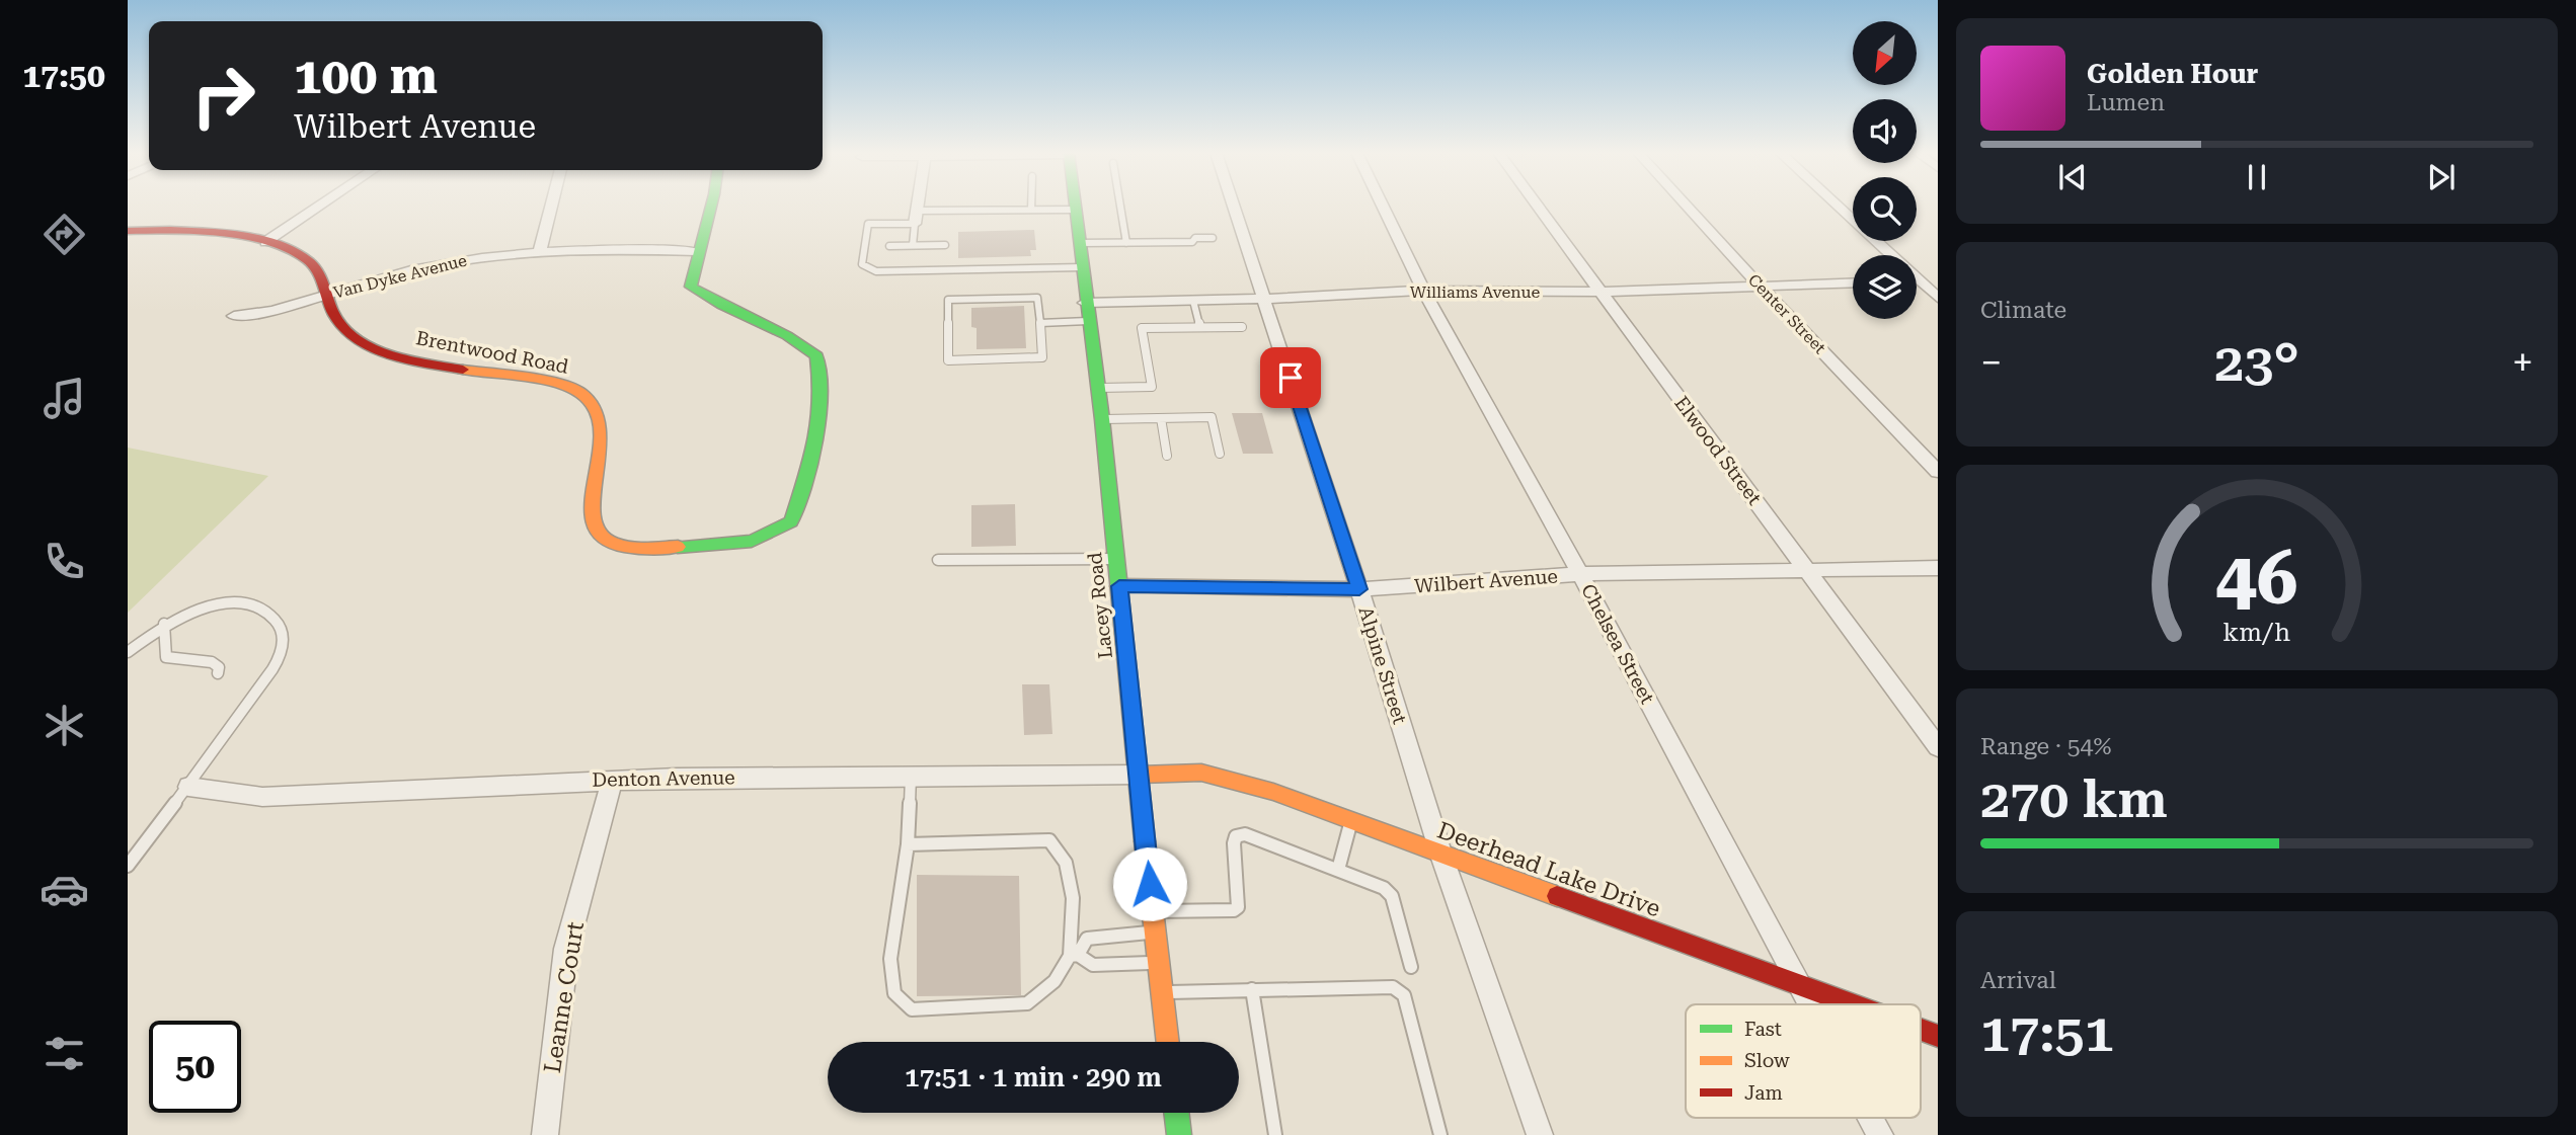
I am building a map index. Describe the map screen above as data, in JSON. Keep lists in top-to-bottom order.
{
  "streets": {
    "street": [
      "Van Dyke Avenue",
      "Williams Avenue",
      "Center Street",
      "Brentwood Road",
      "Elwood Street",
      "Wilbert Avenue",
      "Lacey Road",
      "Chelsea Street",
      "Alpine Street",
      "Denton Avenue",
      "Deerhead Lake Drive",
      "Leanne Court"
    ]
  },
  "crossings": [
    ["Van Dyke Avenue", "Brentwood Road"],
    ["Williams Avenue", "Center Street"],
    ["Williams Avenue", "Elwood Street"],
    ["Williams Avenue", "Lacey Road"],
    ["Williams Avenue", "Chelsea Street"],
    ["Williams Avenue", "Alpine Street"],
    ["Elwood Street", "Wilbert Avenue"],
    ["Wilbert Avenue", "Lacey Road"],
    ["Wilbert Avenue", "Chelsea Street"],
    ["Wilbert Avenue", "Alpine Street"],
    ["Lacey Road", "Denton Avenue"],
    ["Lacey Road", "Deerhead Lake Drive"],
    ["Chelsea Street", "Deerhead Lake Drive"],
    ["Alpine Street", "Deerhead Lake Drive"],
    ["Denton Avenue", "Deerhead Lake Drive"],
    ["Denton Avenue", "Leanne Court"]
  ],
  "legend": ["Fast", "Slow", "Jam"],
  "north": "bottom left",
  "page": {
    "tabs": "17:50",
    "turn": ["100 m", "Wilbert Avenue"],
    "song": ["Golden Hour", "Lumen"],
    "tile": [
      "Climate",
      ["Range · 54%", "270 km"],
      ["Arrival", "17:51"]
    ],
    "heat": ["−", "23°", "+"],
    "limit": "50",
    "trip": "17:51 · 1 min · 290 m",
    "gauge": ["46", "km/h"]
  }
}
